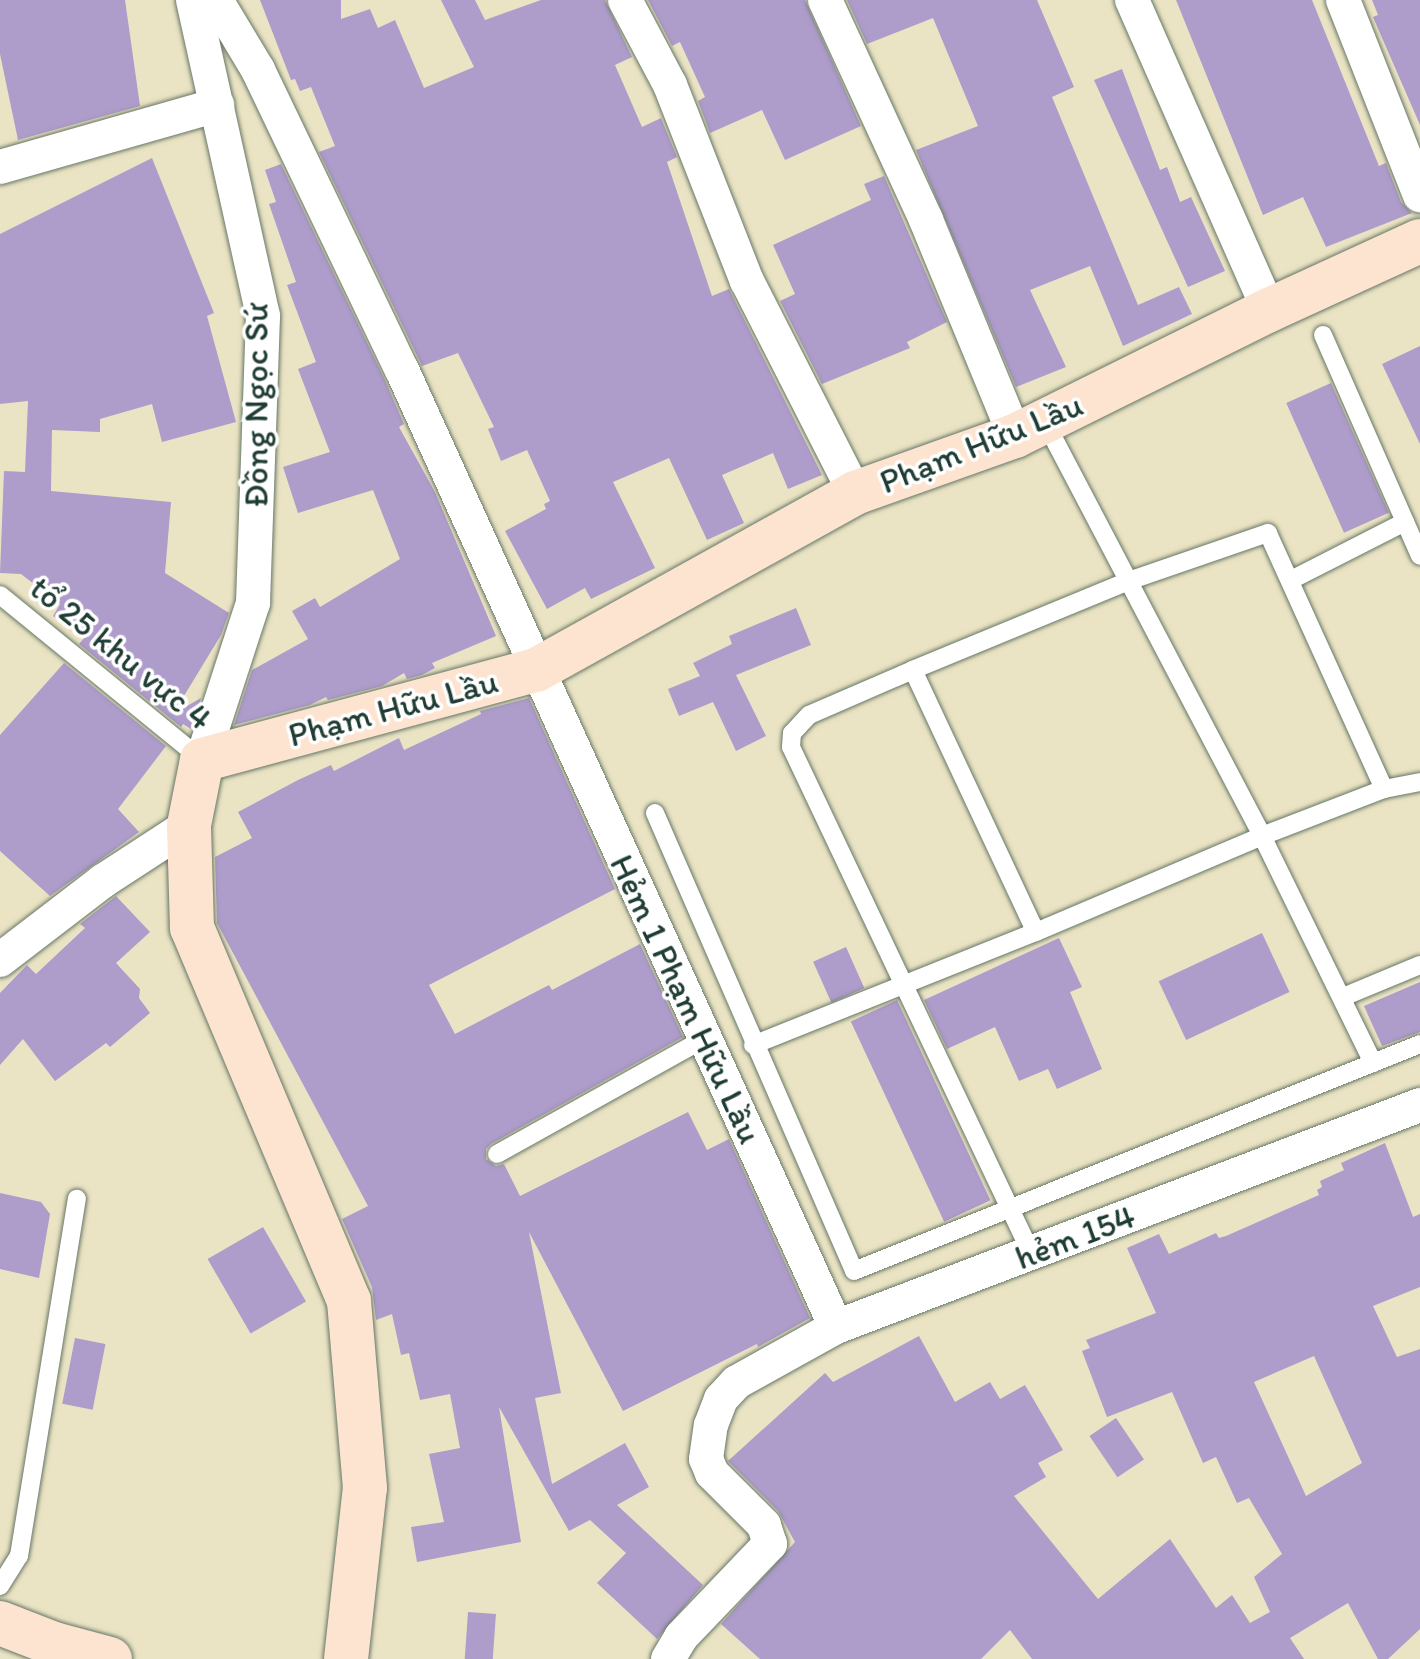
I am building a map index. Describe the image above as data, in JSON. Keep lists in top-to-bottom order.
{
  "streets": {
    "street": [
      "Đồng Ngọc Sứ",
      "Phạm Hữu Lầu",
      "Hẻm 1 Phạm Hữu Lầu",
      "hẻm 154"
    ],
    "lane": ["tổ 25 khu vực 4"]
  },
  "crossings": [
    ["Đồng Ngọc Sứ", "Phạm Hữu Lầu"],
    ["Đồng Ngọc Sứ", "tổ 25 khu vực 4"],
    ["Phạm Hữu Lầu", "tổ 25 khu vực 4"],
    ["Phạm Hữu Lầu", "Hẻm 1 Phạm Hữu Lầu"],
    ["Hẻm 1 Phạm Hữu Lầu", "hẻm 154"]
  ]
}
